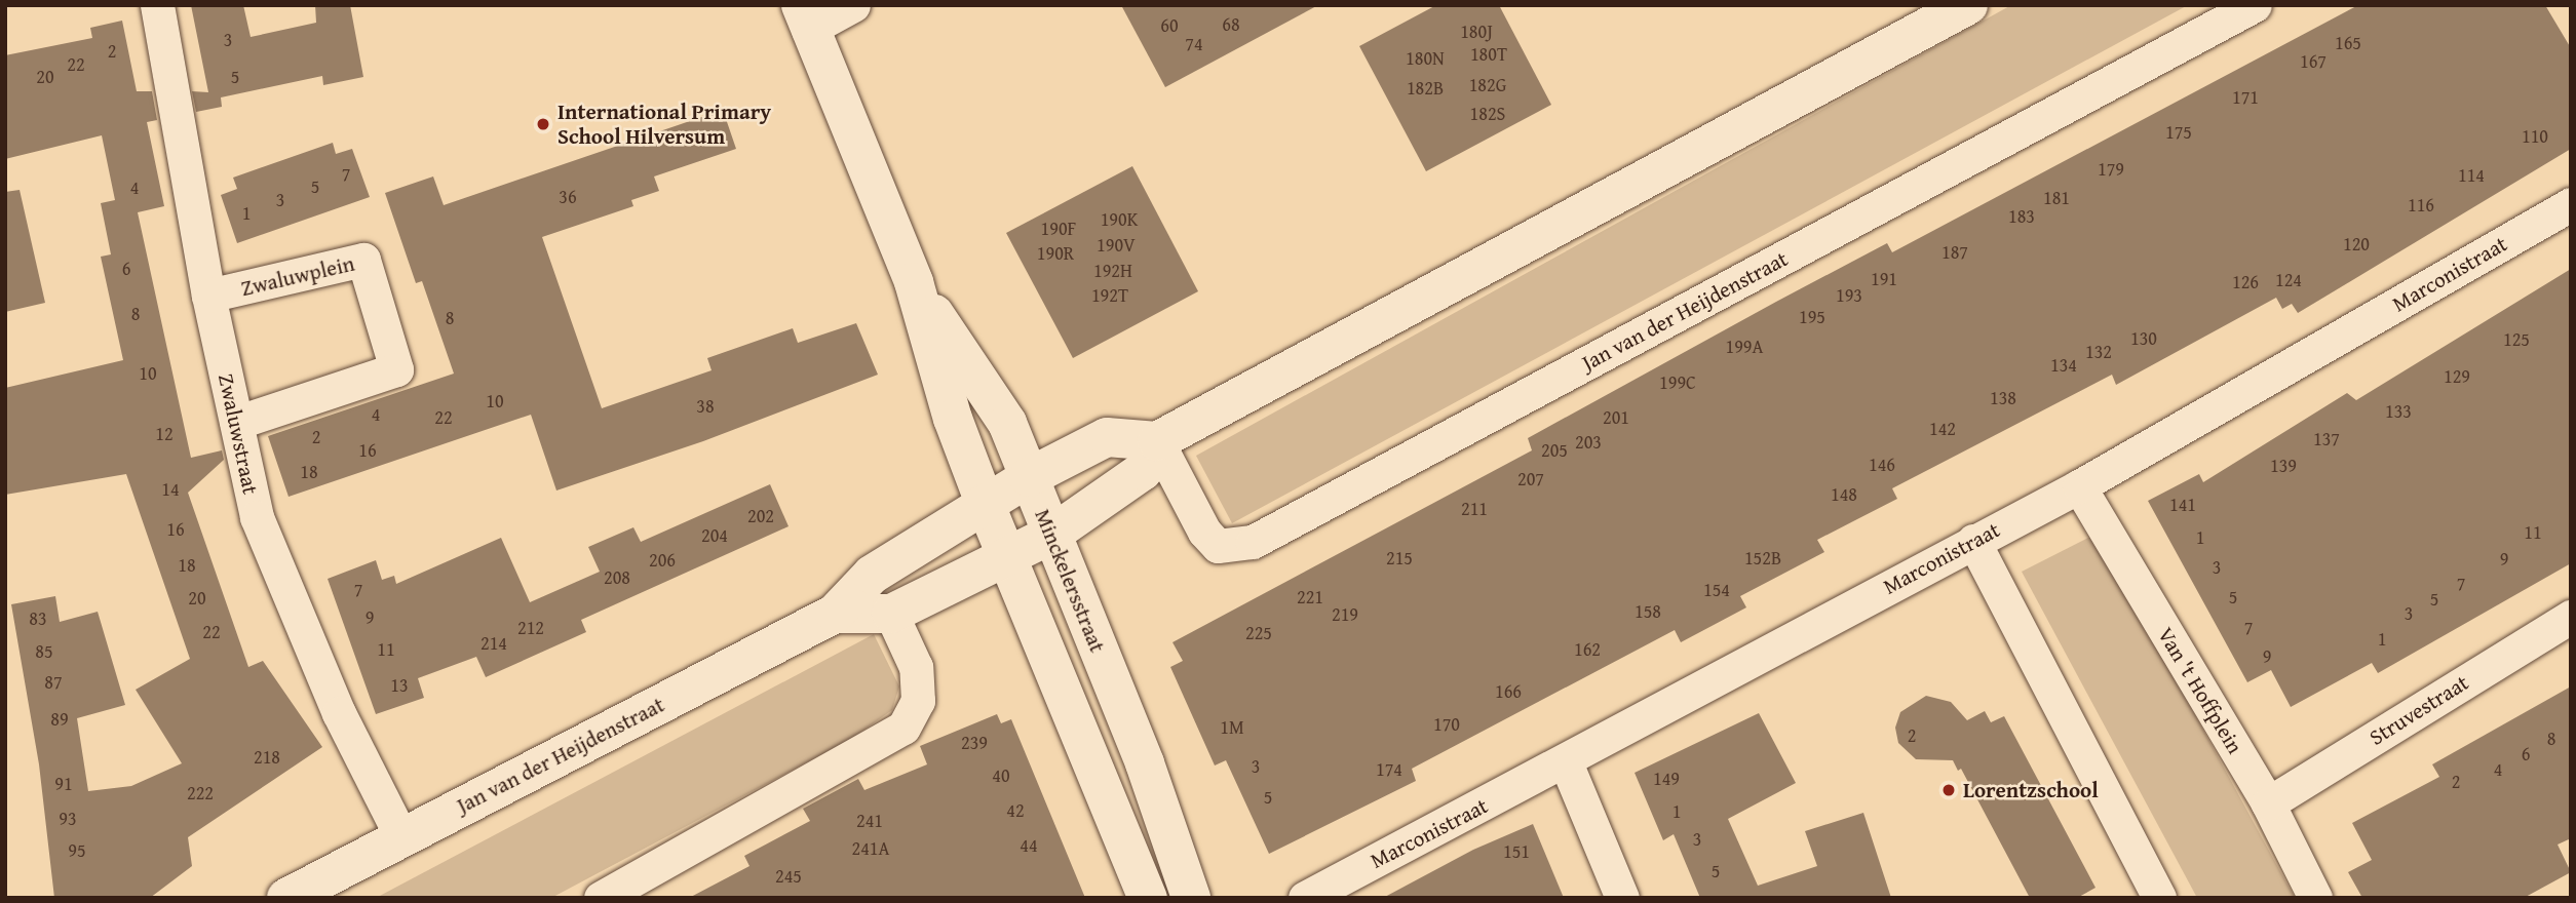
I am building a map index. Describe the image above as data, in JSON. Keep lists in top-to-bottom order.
{
  "streets": {
    "main road": ["Jan van der Heijdenstraat", "Minckelersstraat"],
    "street": [
      "Marconistraat",
      "Zwaluwplein",
      "Zwaluwstraat",
      "Van 't Hoffplein",
      "Struvestraat"
    ]
  },
  "crossings": [
    ["Marconistraat", "Van 't Hoffplein"],
    ["Zwaluwplein", "Zwaluwstraat"],
    ["Jan van der Heijdenstraat", "Zwaluwstraat"],
    ["Jan van der Heijdenstraat", "Minckelersstraat"],
    ["Van 't Hoffplein", "Struvestraat"]
  ],
  "places": ["International Primary School Hilversum", "Lorentzschool"],
  "house_numbers": [
    "68",
    "60",
    "180J",
    "3",
    "165",
    "74",
    "2",
    "180T",
    "180N",
    "167",
    "22",
    "20",
    "5",
    "182G",
    "182B",
    "171",
    "182S",
    "175",
    "110",
    "179",
    "7",
    "114",
    "5",
    "4",
    "36",
    "181",
    "3",
    "116",
    "1",
    "183",
    "190K",
    "190F",
    "120",
    "190V",
    "187",
    "190R",
    "6",
    "192H",
    "191",
    "124",
    "126",
    "192T",
    "193",
    "8",
    "195",
    "8",
    "130",
    "125",
    "199A",
    "132",
    "134",
    "10",
    "129",
    "199C",
    "138",
    "10",
    "38",
    "133",
    "4",
    "22",
    "201",
    "142",
    "12",
    "2",
    "137",
    "203",
    "16",
    "205",
    "146",
    "139",
    "18",
    "207",
    "14",
    "148",
    "141",
    "211",
    "202",
    "16",
    "11",
    "204",
    "1",
    "215",
    "152B",
    "9",
    "206",
    "18",
    "3",
    "208",
    "7",
    "7",
    "154",
    "221",
    "5",
    "20",
    "5",
    "158",
    "3",
    "219",
    "9",
    "83",
    "212",
    "7",
    "22",
    "225",
    "1",
    "214",
    "11",
    "162",
    "85",
    "9",
    "87",
    "13",
    "166",
    "89",
    "170",
    "1M",
    "2",
    "8",
    "239",
    "6",
    "218",
    "3",
    "174",
    "4",
    "40",
    "149",
    "2",
    "91",
    "222",
    "5",
    "42",
    "1",
    "93",
    "241",
    "3",
    "44",
    "241A",
    "95",
    "151",
    "5",
    "245"
  ]
}
